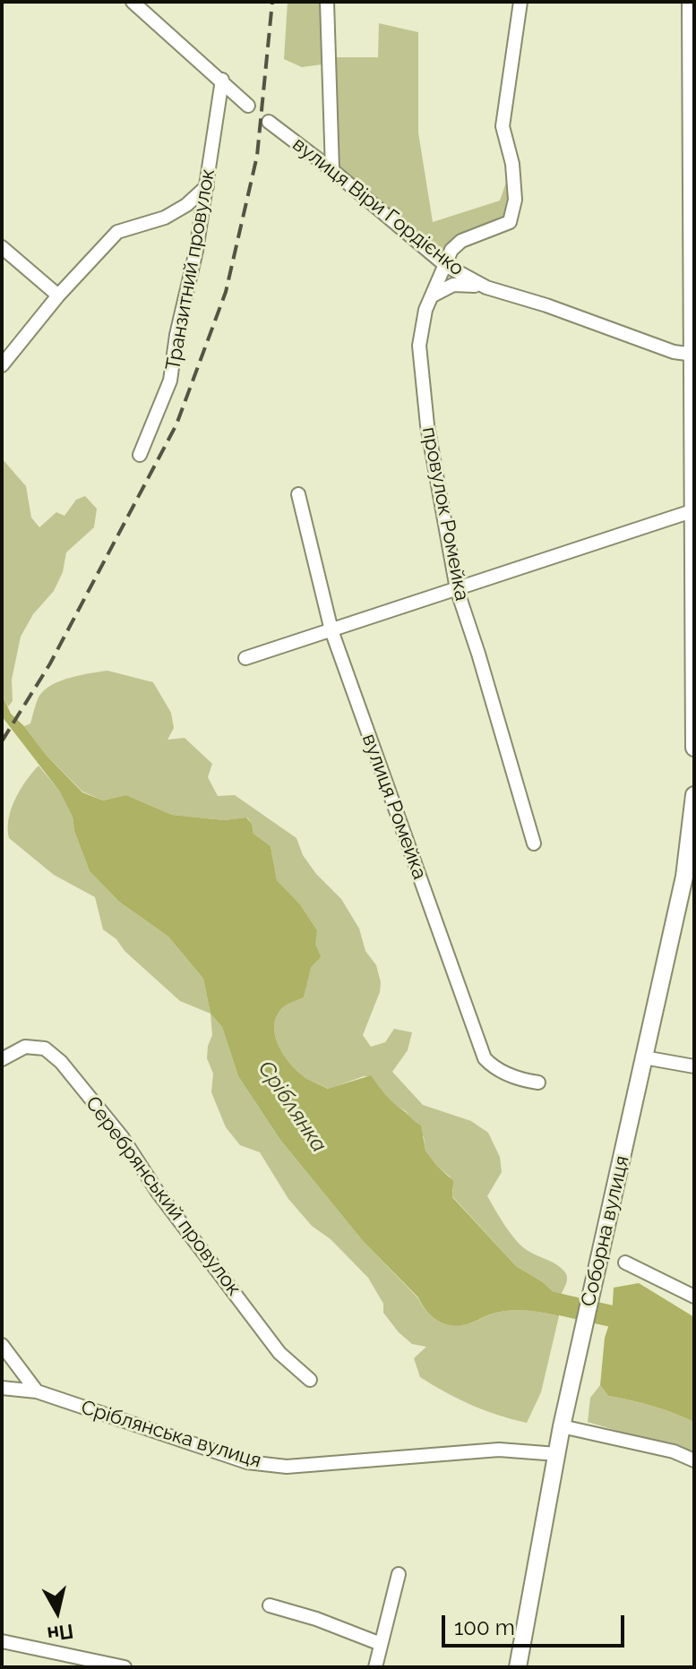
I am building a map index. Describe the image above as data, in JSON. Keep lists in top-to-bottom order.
{
  "streets": {
    "main road": ["Соборна вулиця"],
    "street": [
      "вулиця Віри Гордієнко",
      "Транзитний провулок",
      "провулок Ромейка",
      "вулиця Ромейка",
      "Серебрянський провулок",
      "Сріблянська вулиця"
    ]
  },
  "crossings": [
    ["вулиця Віри Гордієнко", "провулок Ромейка"],
    ["Соборна вулиця", "Сріблянська вулиця"]
  ],
  "water": ["Сріблянка"],
  "scale_bar": "100 m",
  "north": "bottom"
}
